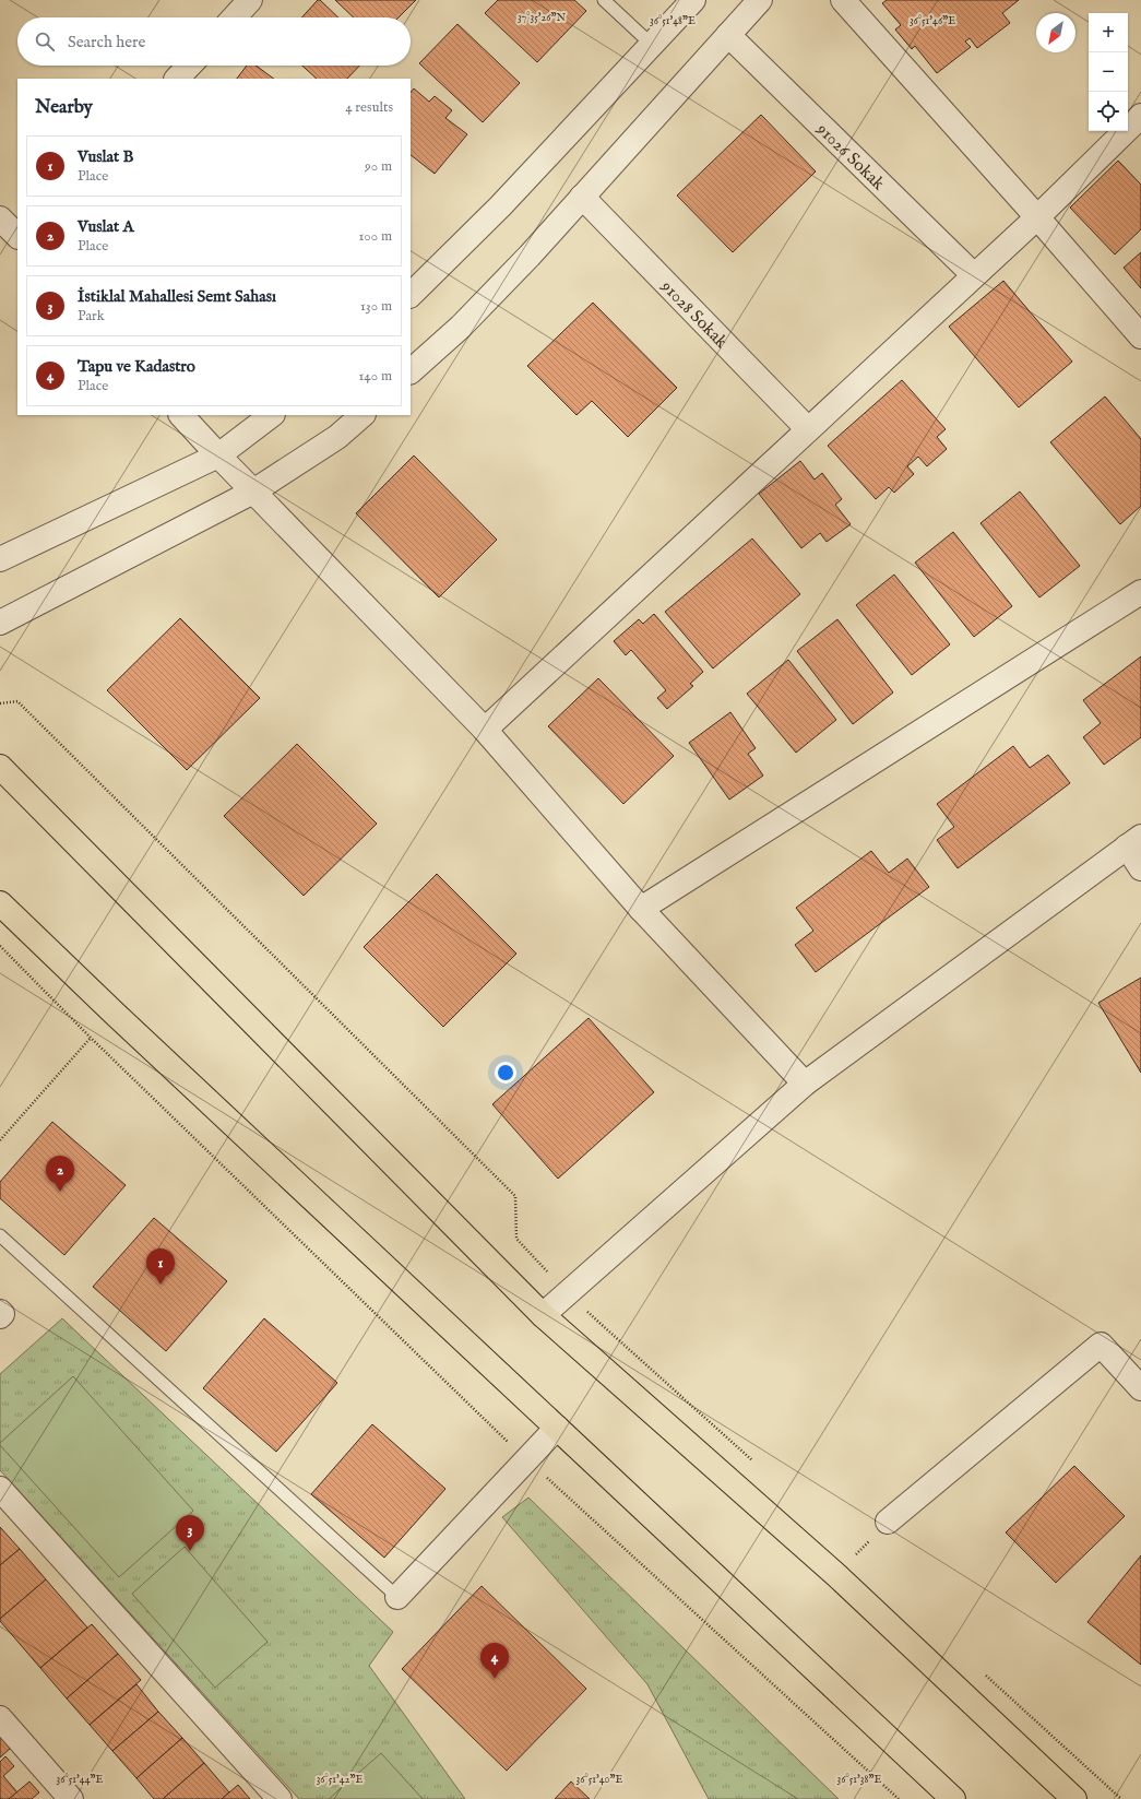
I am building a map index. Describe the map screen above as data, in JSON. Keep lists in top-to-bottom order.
{
  "streets": {
    "street": ["91026 Sokak", "91028 Sokak"]
  },
  "north": "bottom left",
  "page": {
    "map_buttons": ["+", "−"],
    "search": "Search here",
    "heading": ["Nearby", "4 results"],
    "list": [
      {
        "mark": "1",
        "name": "Vuslat B",
        "note": "Place",
        "value": "90 m"
      },
      {
        "mark": "2",
        "name": "Vuslat A",
        "note": "Place",
        "value": "100 m"
      },
      {
        "mark": "3",
        "name": "İstiklal Mahallesi Semt Sahası",
        "note": "Park",
        "value": "130 m"
      },
      {
        "mark": "4",
        "name": "Tapu ve Kadastro",
        "note": "Place",
        "value": "140 m"
      }
    ],
    "pins": [
      "2",
      "1",
      "3",
      "4"
    ]
  },
  "coordinates": [
    "37°35'26\"N",
    "36°51'48\"E",
    "36°51'46\"E",
    "36°51'44\"E",
    "36°51'42\"E",
    "36°51'40\"E",
    "36°51'38\"E"
  ]
}
